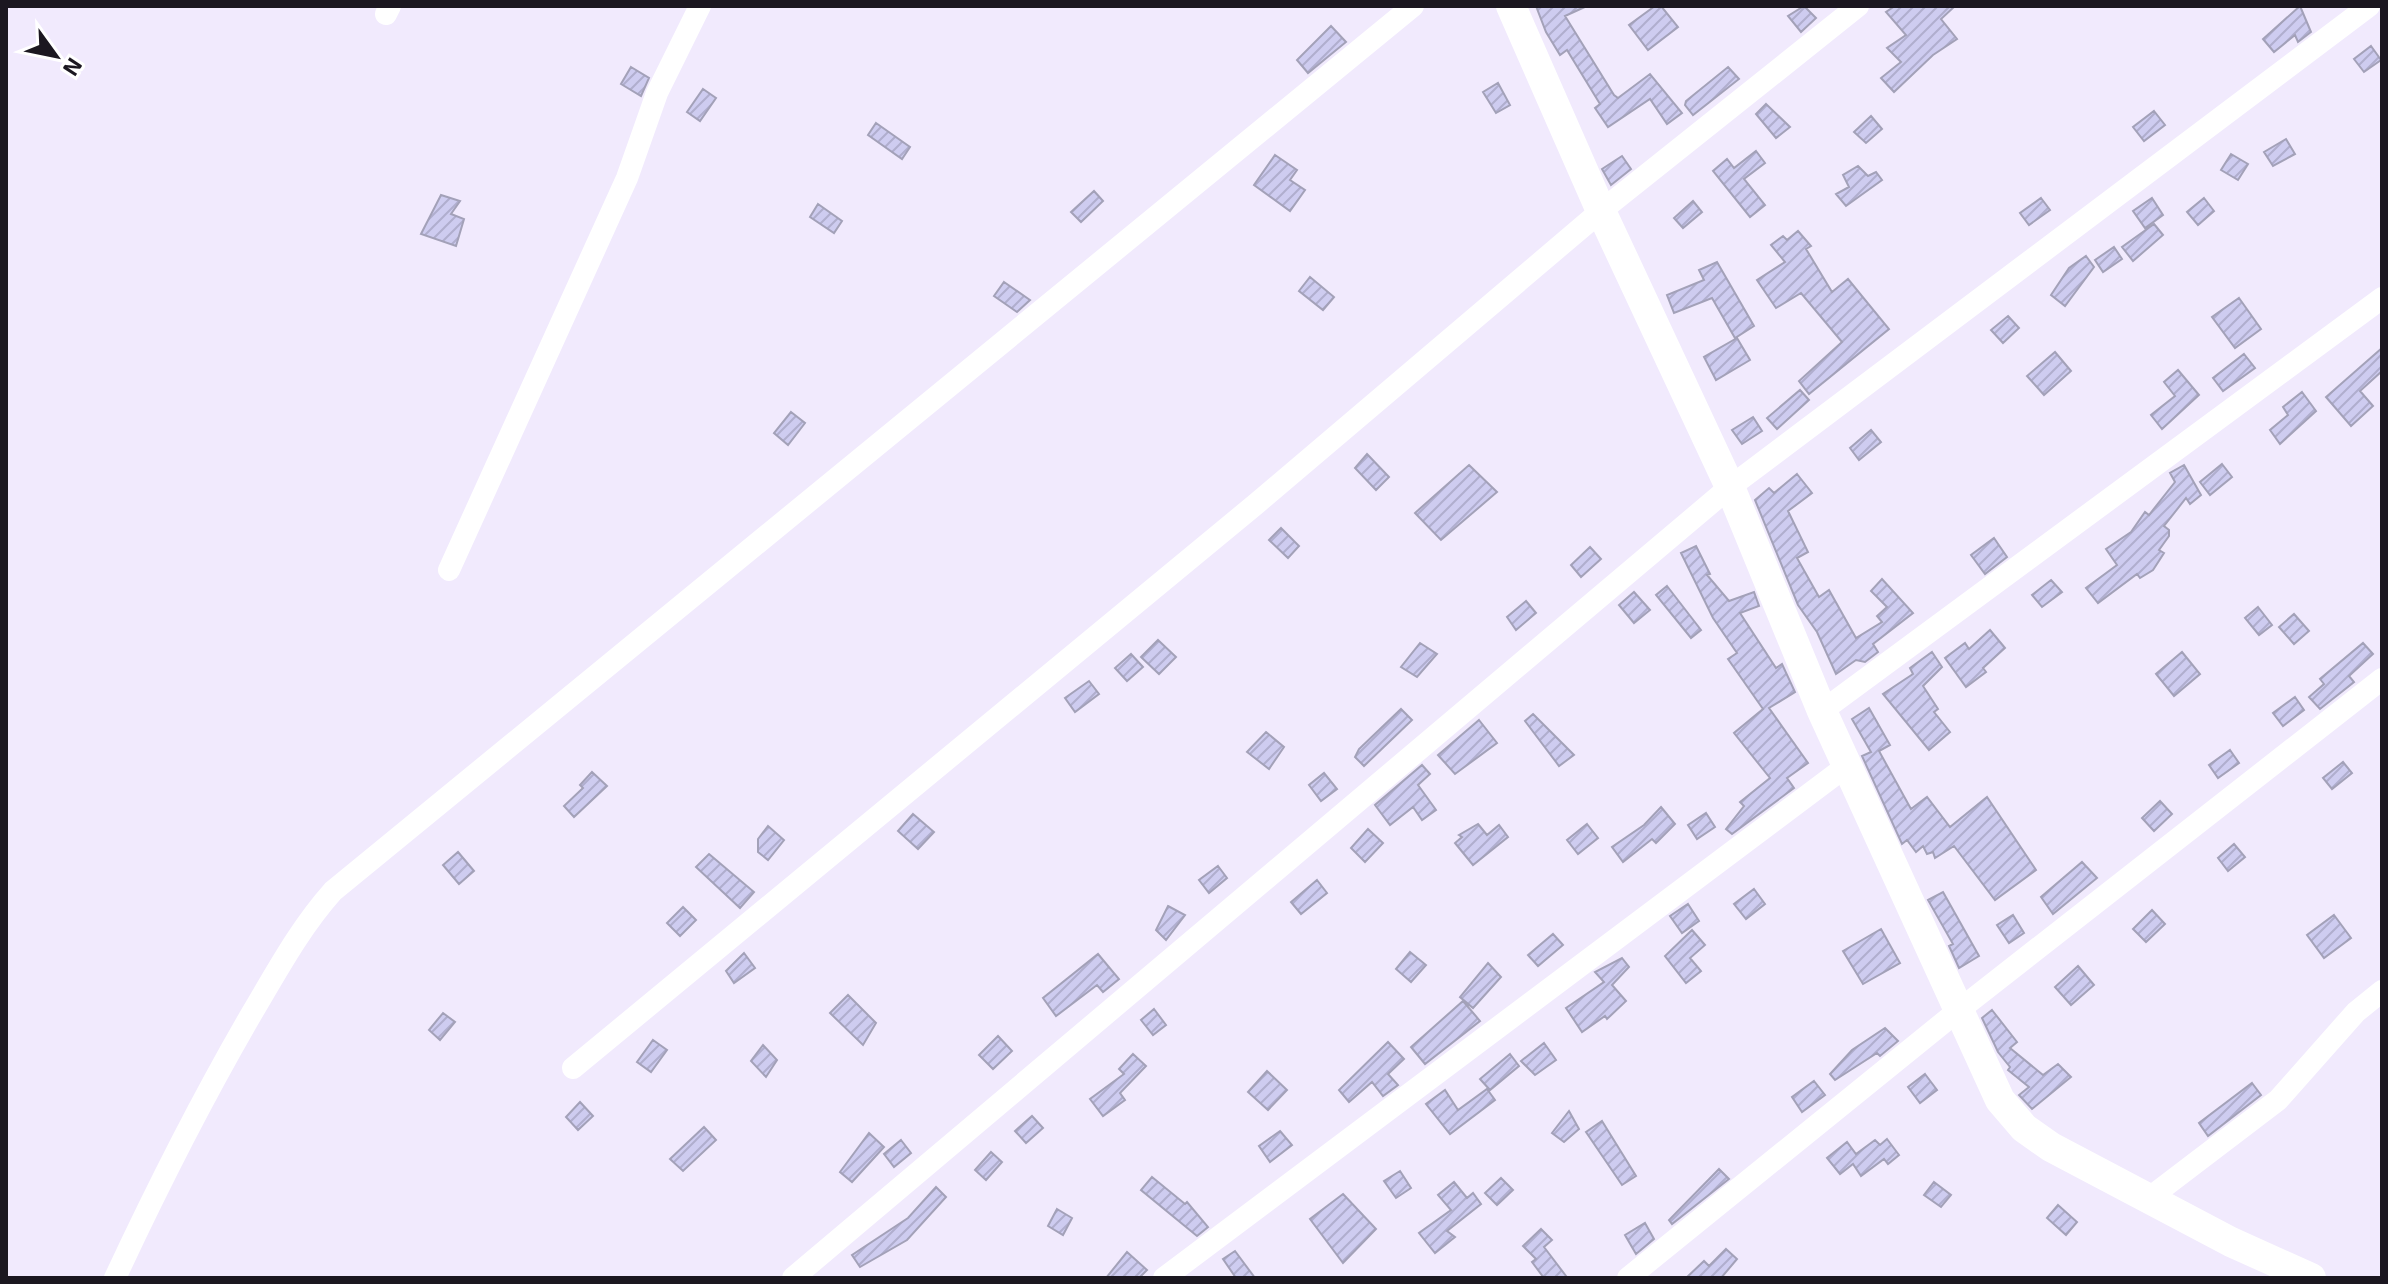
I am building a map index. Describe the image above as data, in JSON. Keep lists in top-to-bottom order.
{
  "north": "bottom right"
}
